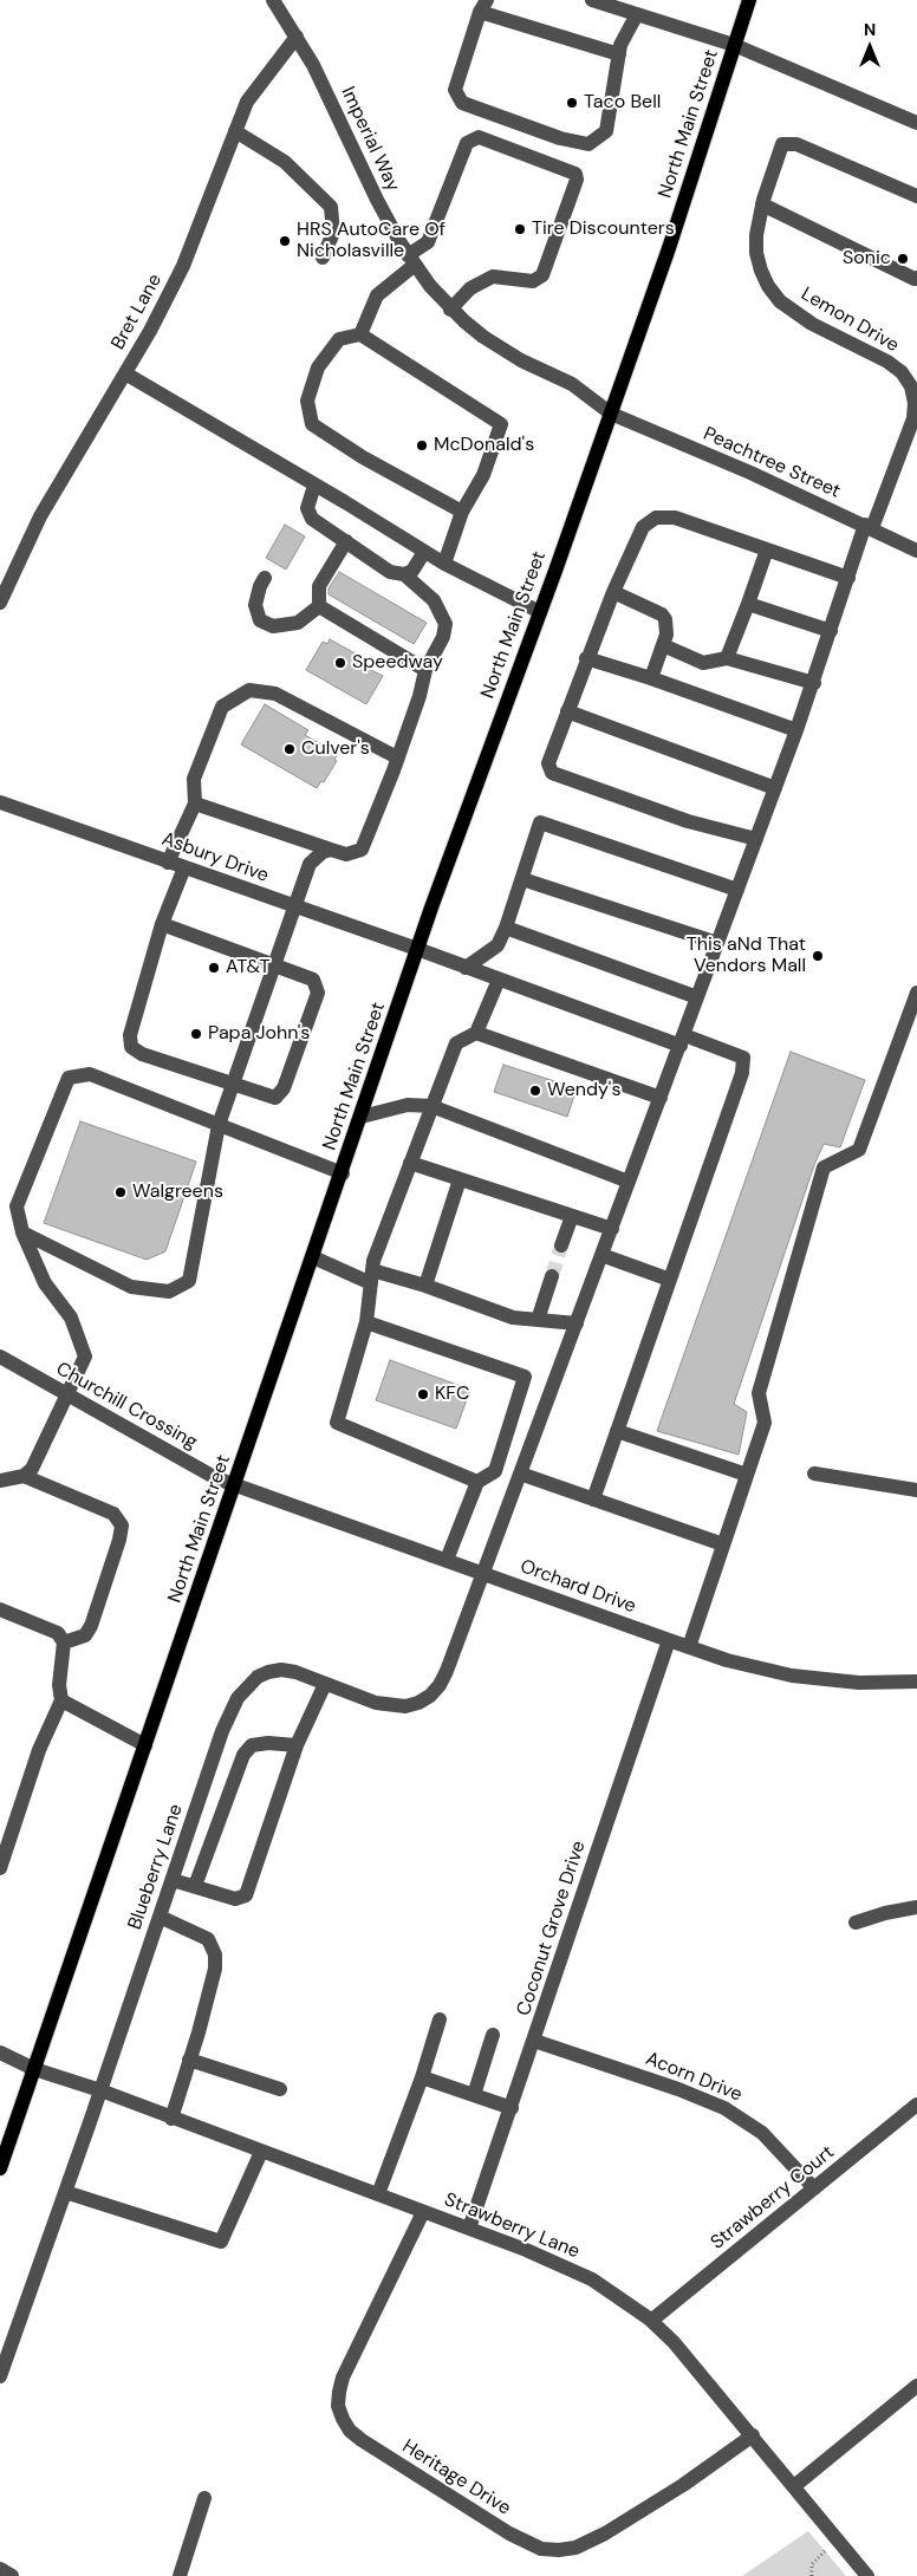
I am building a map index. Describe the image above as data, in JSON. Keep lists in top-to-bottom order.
{
  "streets": {
    "main road": ["North Main Street"],
    "street": [
      "Imperial Way",
      "Bret Lane",
      "Lemon Drive",
      "Peachtree Street",
      "Asbury Drive",
      "Churchill Crossing",
      "Orchard Drive",
      "Blueberry Lane",
      "Coconut Grove Drive",
      "Acorn Drive",
      "Strawberry Court",
      "Strawberry Lane",
      "Heritage Drive"
    ]
  },
  "crossings": [
    ["North Main Street", "Imperial Way"],
    ["North Main Street", "Peachtree Street"],
    ["North Main Street", "Asbury Drive"],
    ["North Main Street", "Churchill Crossing"],
    ["North Main Street", "Orchard Drive"],
    ["North Main Street", "Strawberry Lane"],
    ["Imperial Way", "Bret Lane"],
    ["Imperial Way", "Peachtree Street"],
    ["Lemon Drive", "Peachtree Street"],
    ["Lemon Drive", "Asbury Drive"],
    ["Lemon Drive", "Blueberry Lane"],
    ["Asbury Drive", "Blueberry Lane"],
    ["Churchill Crossing", "Orchard Drive"],
    ["Orchard Drive", "Blueberry Lane"],
    ["Orchard Drive", "Coconut Grove Drive"],
    ["Blueberry Lane", "Strawberry Lane"],
    ["Coconut Grove Drive", "Acorn Drive"],
    ["Coconut Grove Drive", "Strawberry Lane"],
    ["Acorn Drive", "Strawberry Court"],
    ["Strawberry Court", "Strawberry Lane"],
    ["Strawberry Lane", "Heritage Drive"]
  ],
  "places": [
    "Taco Bell",
    "Tire Discounters",
    "HRS AutoCare Of Nicholasville",
    "Sonic",
    "McDonald's",
    "Speedway",
    "Culver's",
    "This aNd That Vendors Mall",
    "AT&T",
    "Papa John's",
    "Wendy's",
    "Walgreens",
    "KFC"
  ],
  "north": "top"
}
